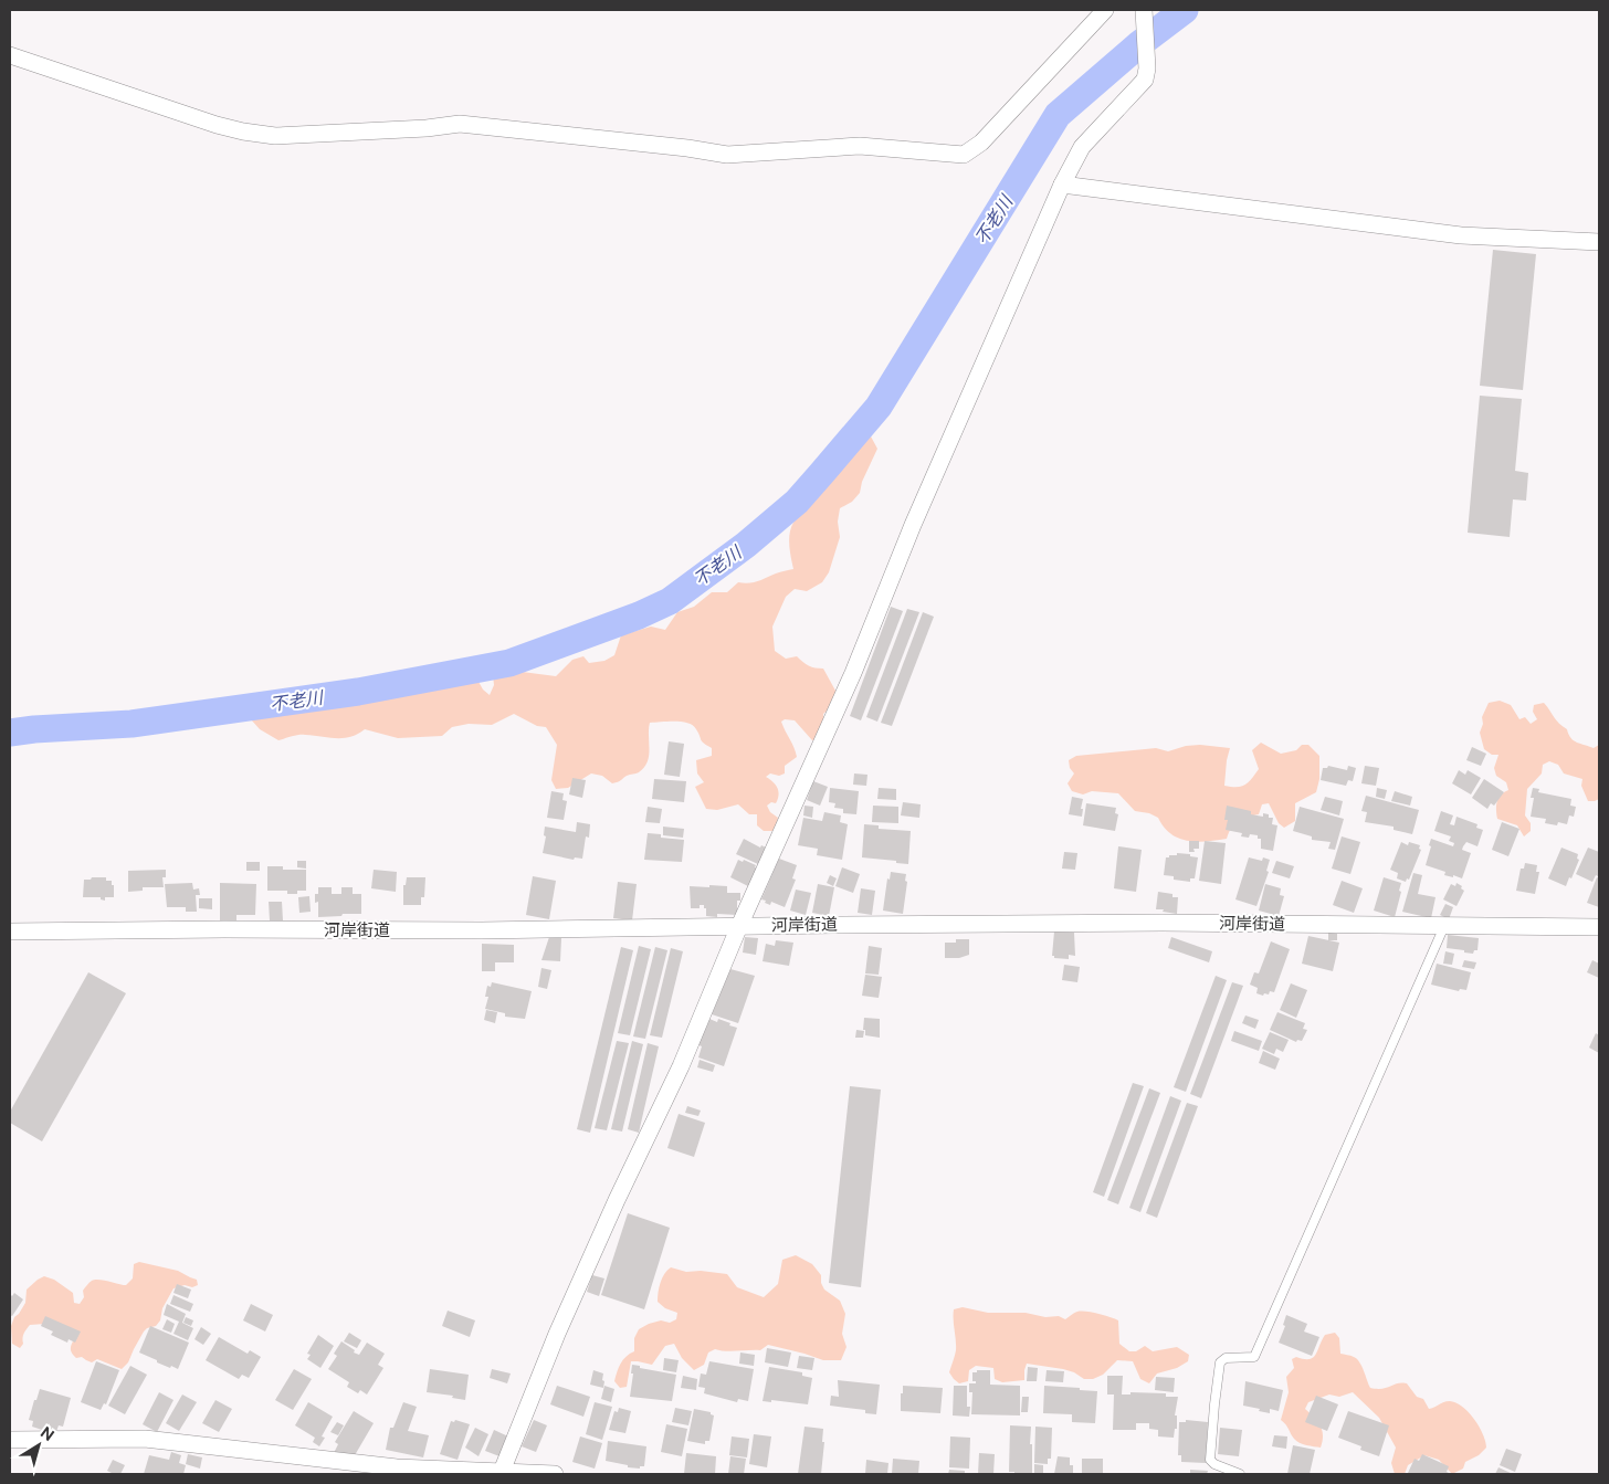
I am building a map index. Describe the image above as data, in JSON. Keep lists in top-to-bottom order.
{
  "streets": {
    "street": ["河岸街道"]
  },
  "water": ["不老川"],
  "north": "top right"
}
